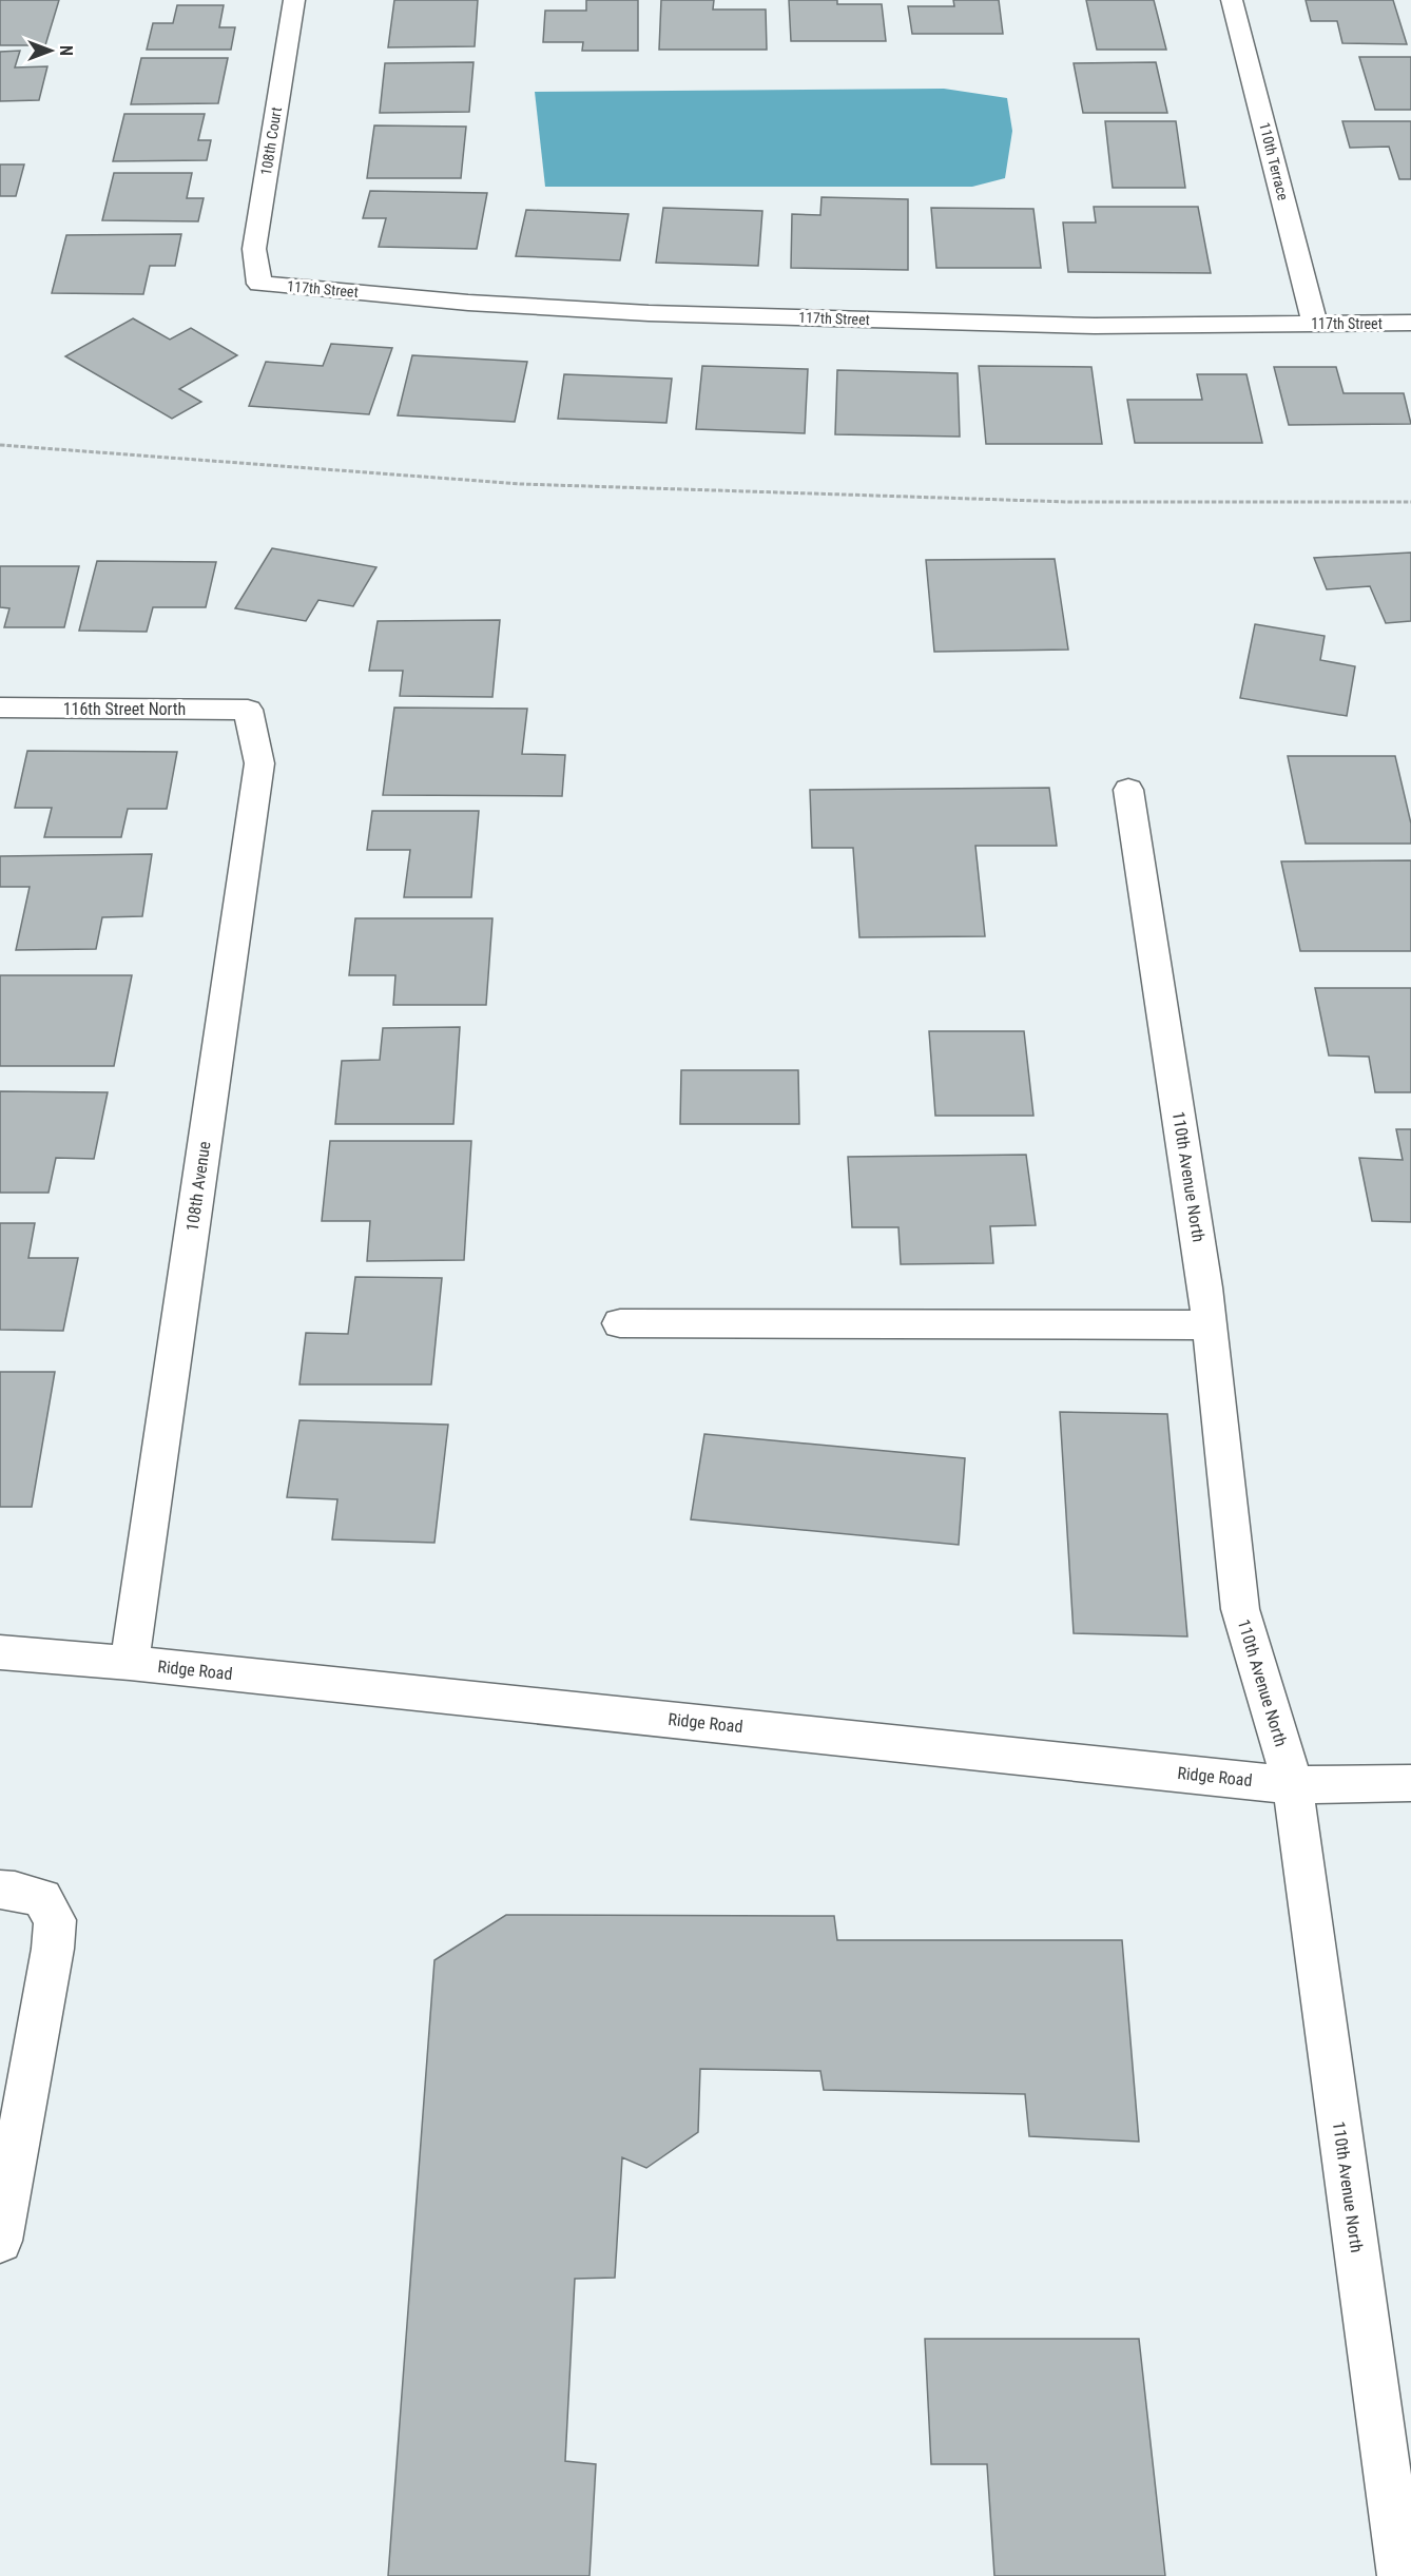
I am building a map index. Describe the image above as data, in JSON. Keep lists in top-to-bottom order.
{
  "streets": {
    "street": [
      "108th Court",
      "110th Terrace",
      "117th Street",
      "116th Street North",
      "110th Avenue North",
      "108th Avenue",
      "Ridge Road"
    ]
  },
  "crossings": [
    ["108th Court", "117th Street"],
    ["110th Terrace", "117th Street"],
    ["116th Street North", "108th Avenue"],
    ["110th Avenue North", "Ridge Road"],
    ["108th Avenue", "Ridge Road"]
  ],
  "north": "right"
}
